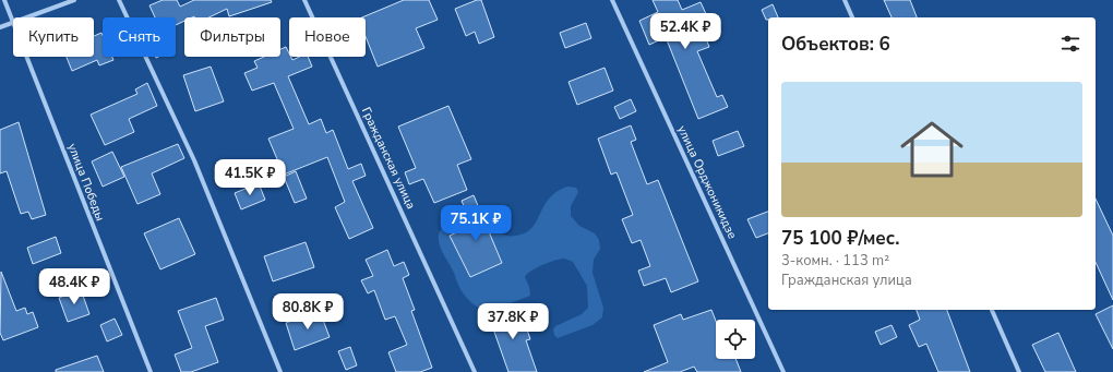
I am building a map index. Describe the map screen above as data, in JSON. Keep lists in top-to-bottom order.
{
  "streets": {
    "street": ["Гражданская улица", "улица Победы", "улица Орджоникидзе"]
  },
  "page": {
    "price": [
      "52.4K ₽",
      "41.5K ₽",
      "75.1K ₽",
      "48.4K ₽",
      "80.8K ₽",
      "37.8K ₽"
    ],
    "chip": [
      "Купить",
      "Снять",
      "Фильтры",
      "Новое"
    ],
    "heading": "Объектов: 6",
    "list": [
      {
        "name": "75 100 ₽/мес.",
        "note": "3-комн. · 113 m² · Гражданская улица"
      }
    ]
  }
}
